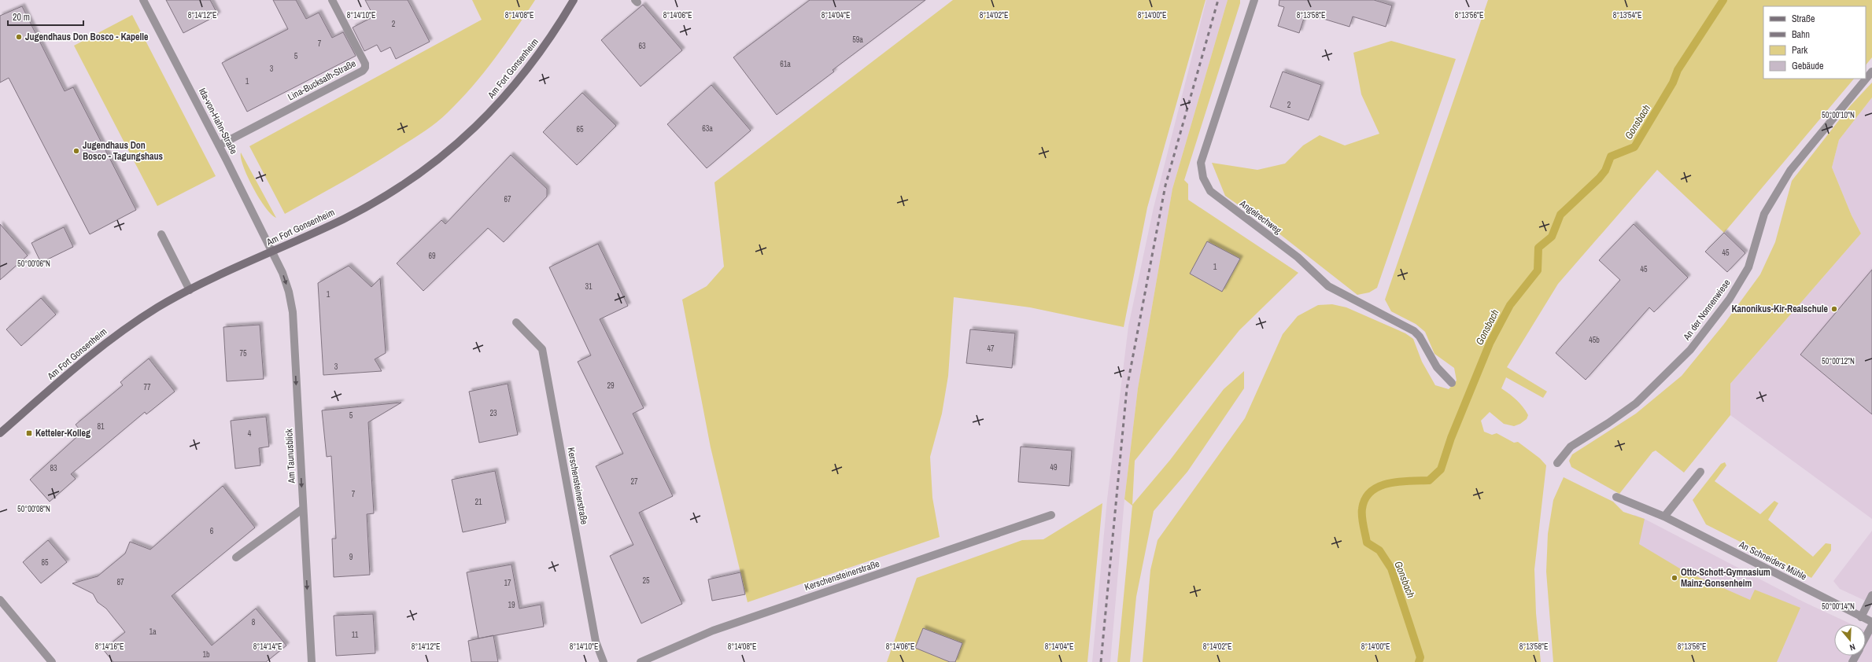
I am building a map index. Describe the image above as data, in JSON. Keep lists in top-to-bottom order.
{
  "streets": {
    "street": [
      "Am Fort Gonsenheim",
      "Lina-Bucksath-Straße",
      "Ida-von-Hahn-Straße",
      "Angelrechweg",
      "An der Nonnenwiese",
      "Am Taunusblick",
      "Kerschensteinerstraße",
      "An Schneiders Mühle"
    ]
  },
  "crossings": [
    ["Am Fort Gonsenheim", "Ida-von-Hahn-Straße"],
    ["Am Fort Gonsenheim", "Am Taunusblick"],
    ["Lina-Bucksath-Straße", "Ida-von-Hahn-Straße"],
    ["Ida-von-Hahn-Straße", "Am Taunusblick"]
  ],
  "one_way": ["Am Taunusblick"],
  "water": ["Gonsbach"],
  "places": {
    "other": [
      "Jugendhaus Don Bosco - Kapelle",
      "Jugendhaus Don Bosco - Tagungshaus",
      "Kanonikus-Kir-Realschule",
      "Otto-Schott-Gymnasium Mainz-Gonsenheim"
    ],
    "transit": ["Ketteler-Kolleg"]
  },
  "house_numbers": [
    "2",
    "59a",
    "7",
    "63",
    "5",
    "61a",
    "3",
    "1",
    "2",
    "63a",
    "65",
    "67",
    "45",
    "69",
    "1",
    "45",
    "31",
    "1",
    "45b",
    "47",
    "75",
    "3",
    "29",
    "77",
    "23",
    "5",
    "81",
    "4",
    "49",
    "83",
    "27",
    "7",
    "21",
    "6",
    "9",
    "85",
    "25",
    "87",
    "17",
    "19",
    "8",
    "1a",
    "11",
    "1b"
  ],
  "legend": [
    "Straße",
    "Bahn",
    "Park",
    "Gebäude"
  ],
  "scale_bar": "20 m",
  "north": "bottom",
  "coordinates": [
    "8°14'12\"E",
    "8°14'10\"E",
    "8°14'08\"E",
    "8°14'06\"E",
    "8°14'04\"E",
    "8°14'02\"E",
    "8°14'00\"E",
    "8°13'58\"E",
    "8°13'56\"E",
    "8°13'54\"E",
    "50°00'10\"N",
    "50°00'06\"N",
    "50°00'12\"N",
    "50°00'08\"N",
    "50°00'14\"N",
    "8°14'16\"E",
    "8°14'14\"E"
  ]
}
